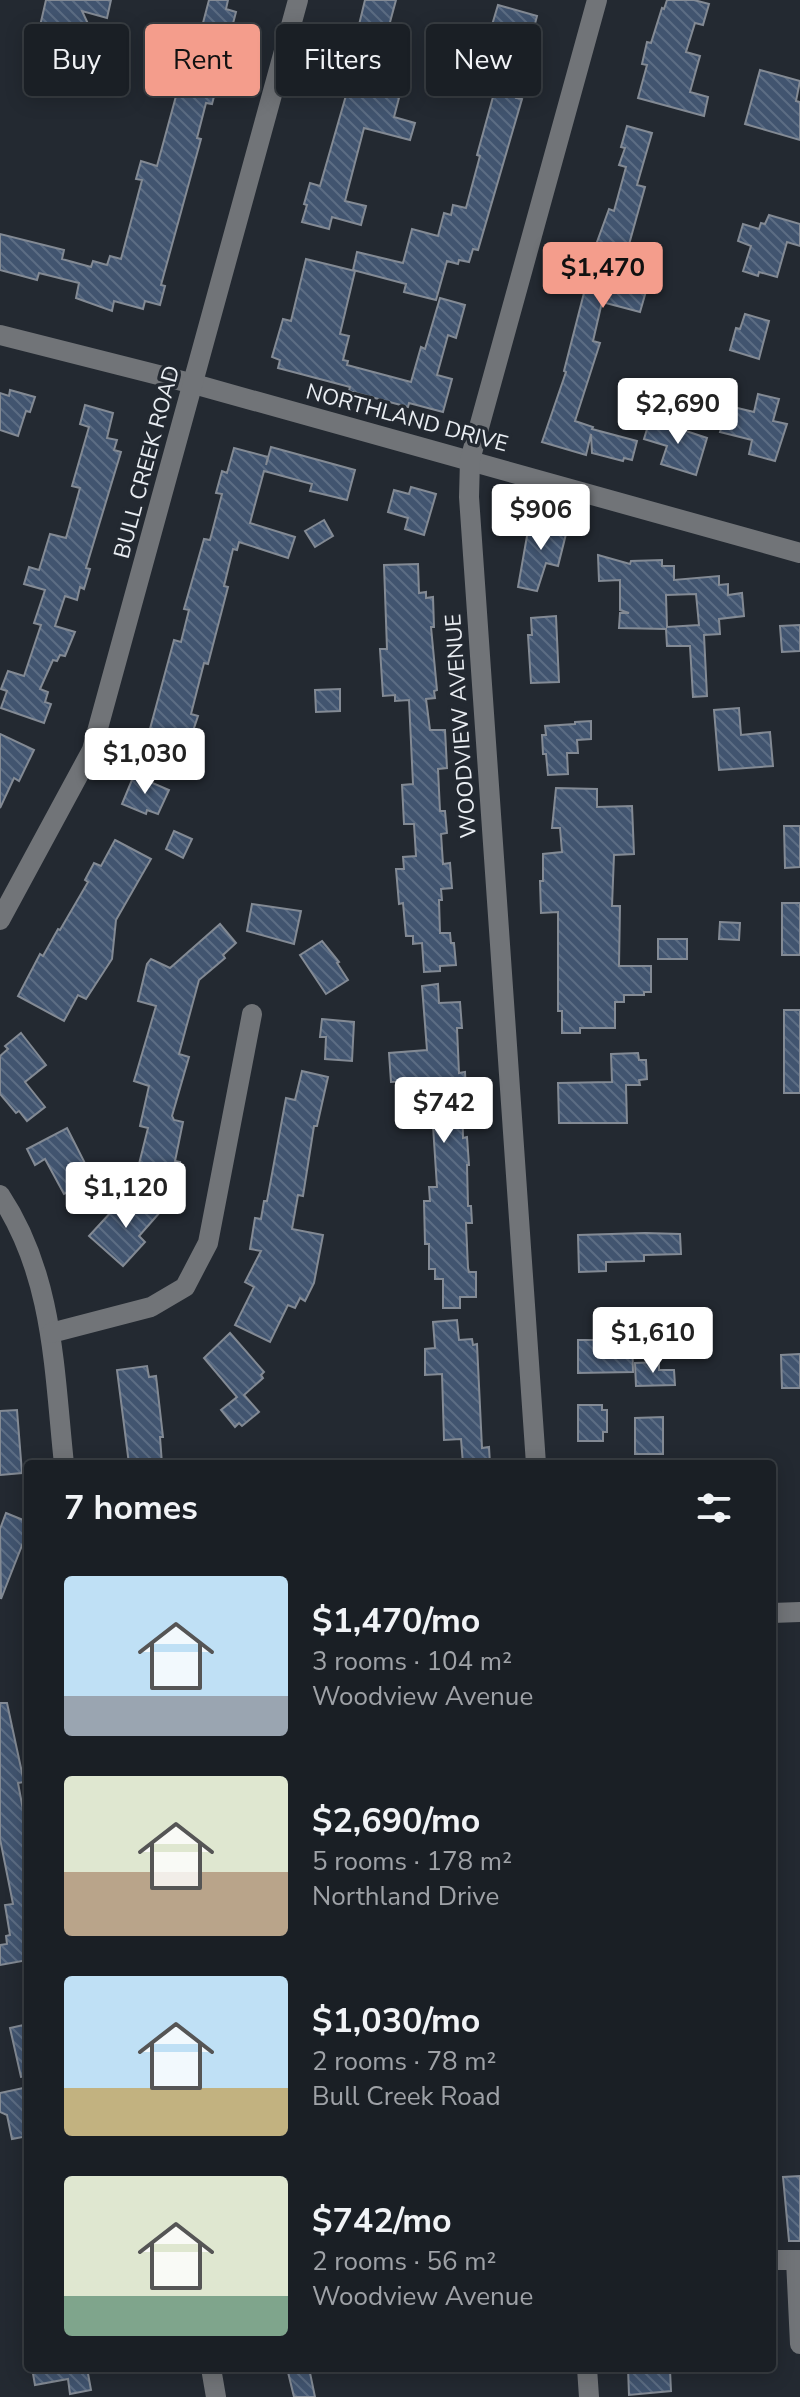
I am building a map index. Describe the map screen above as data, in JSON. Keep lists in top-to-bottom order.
{
  "streets": {
    "street": ["NORTHLAND DRIVE", "BULL CREEK ROAD", "WOODVIEW AVENUE"]
  },
  "crossings": [
    ["NORTHLAND DRIVE", "BULL CREEK ROAD"],
    ["NORTHLAND DRIVE", "WOODVIEW AVENUE"]
  ],
  "page": {
    "chip": [
      "Buy",
      "Rent",
      "Filters",
      "New"
    ],
    "price": [
      "$1,470",
      "$2,690",
      "$906",
      "$1,030",
      "$742",
      "$1,120",
      "$1,610"
    ],
    "heading": "7 homes",
    "list": [
      {
        "name": "$1,470/mo",
        "note": "3 rooms · 104 m² · Woodview Avenue"
      },
      {
        "name": "$2,690/mo",
        "note": "5 rooms · 178 m² · Northland Drive"
      },
      {
        "name": "$1,030/mo",
        "note": "2 rooms · 78 m² · Bull Creek Road"
      },
      {
        "name": "$742/mo",
        "note": "2 rooms · 56 m² · Woodview Avenue"
      }
    ]
  }
}
